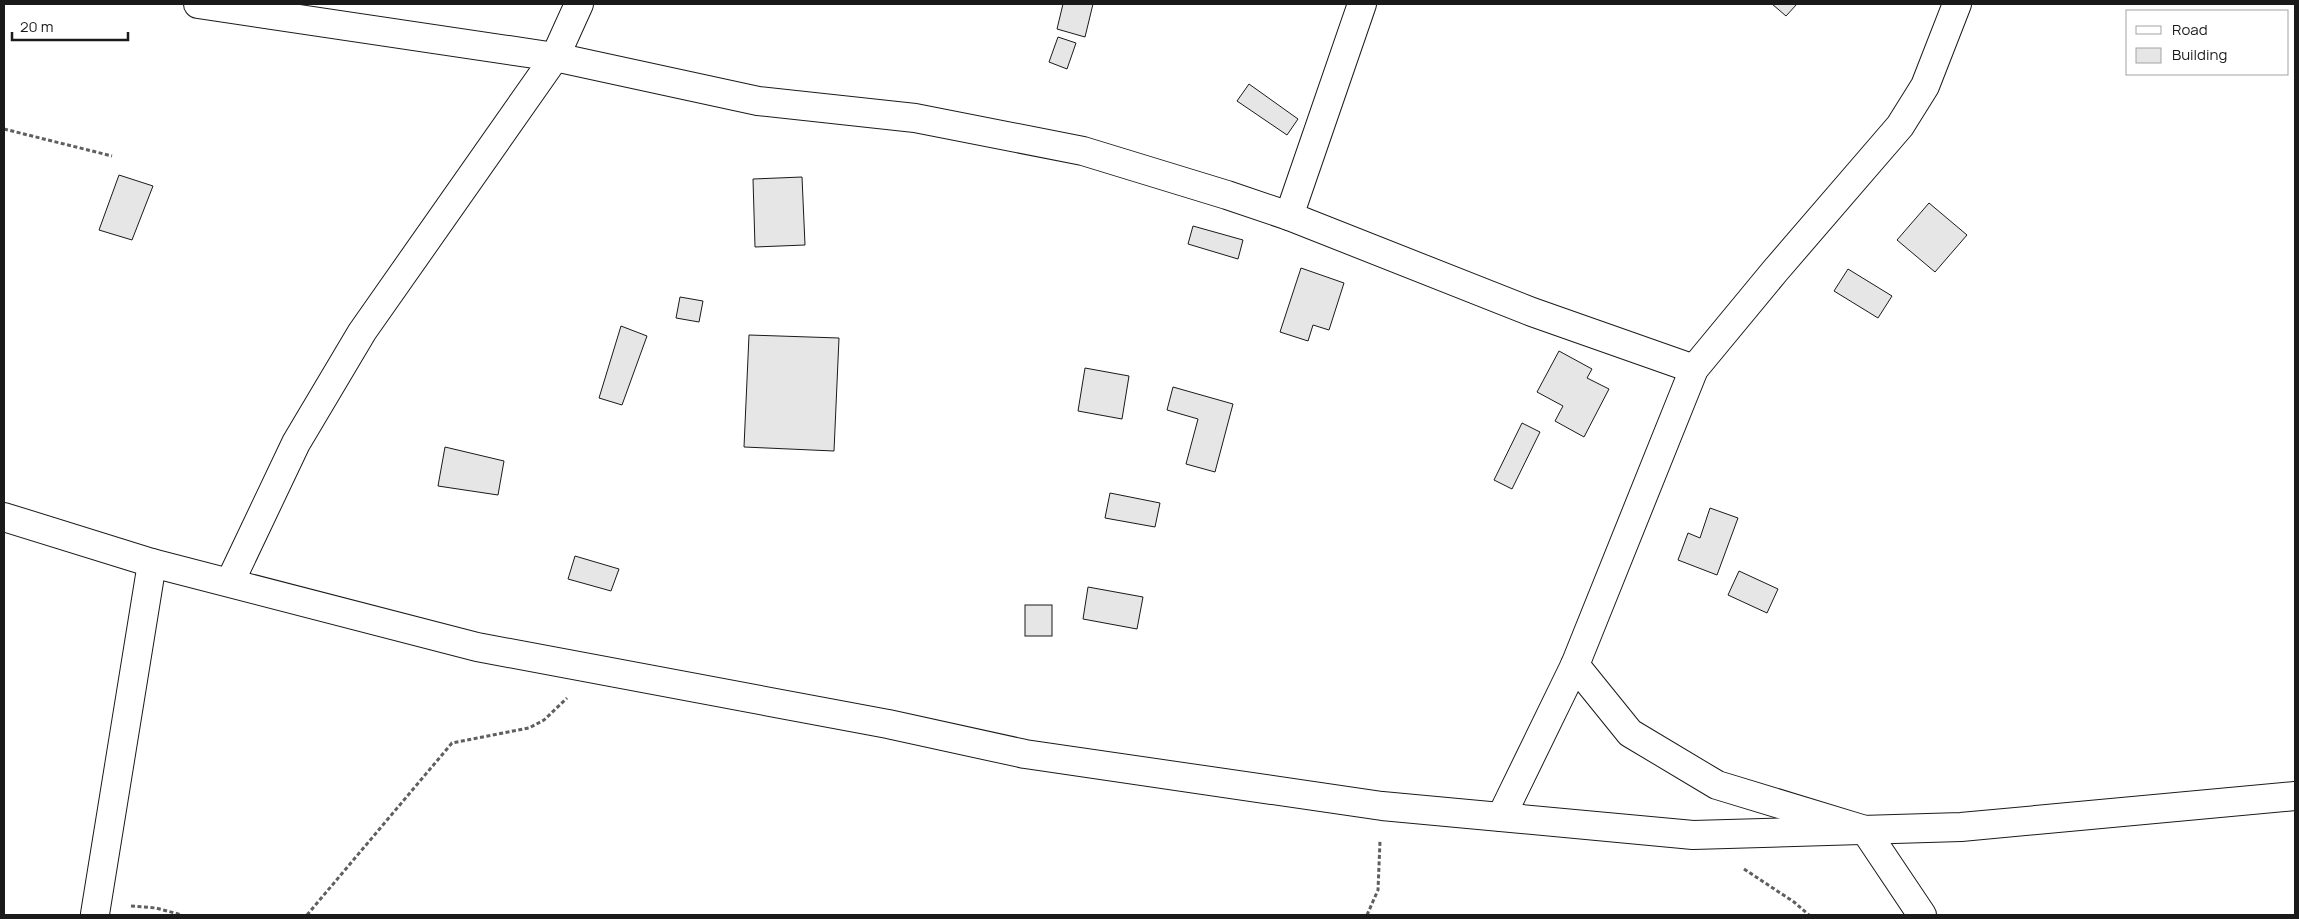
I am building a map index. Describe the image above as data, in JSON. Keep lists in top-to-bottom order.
{
  "legend": ["Road", "Building"],
  "scale_bar": "20 m"
}
